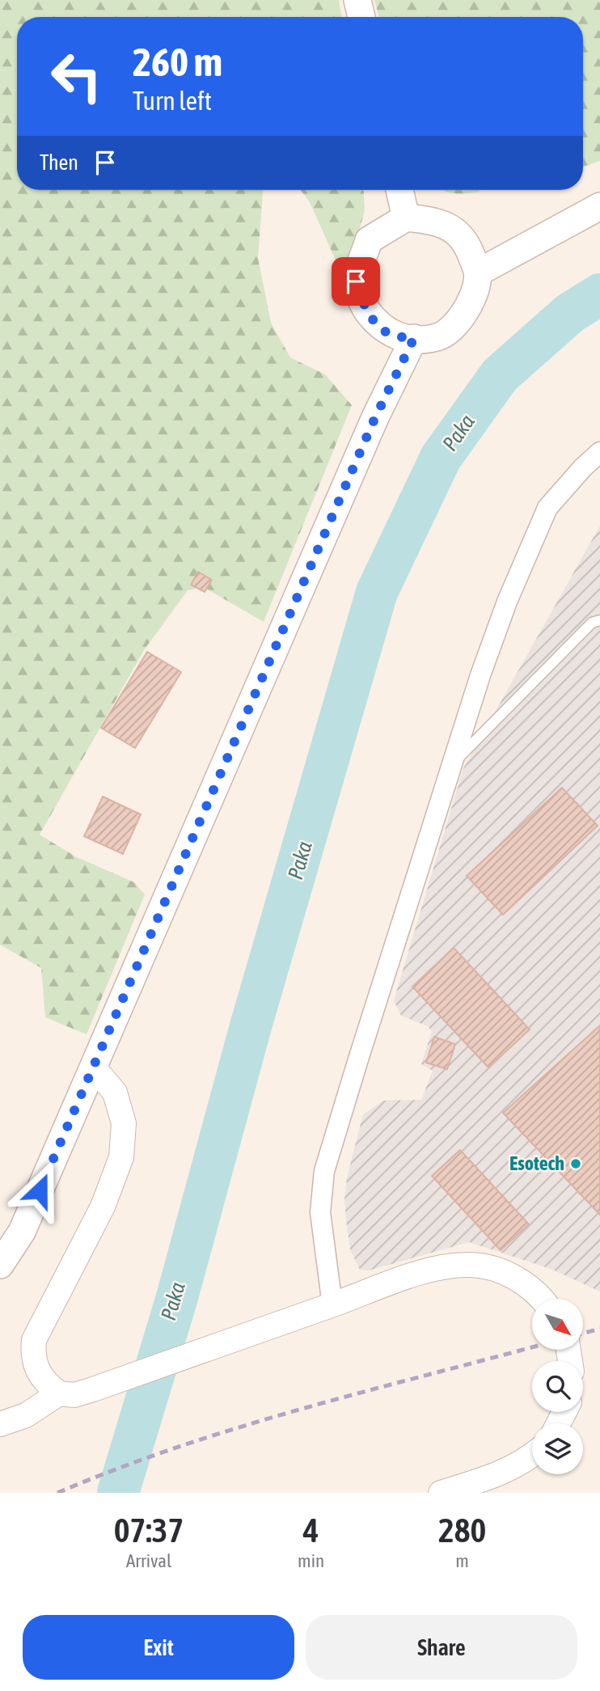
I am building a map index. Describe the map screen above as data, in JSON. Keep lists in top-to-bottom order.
{
  "water": ["Paka"],
  "places": ["Esotech"],
  "north": "bottom right",
  "page": {
    "turn": ["260 m", "Turn left"],
    "then": "Then",
    "eta": [
      "07:37",
      "Arrival",
      "4",
      "min",
      "280",
      "m"
    ],
    "buttons": ["Exit", "Share"]
  }
}
